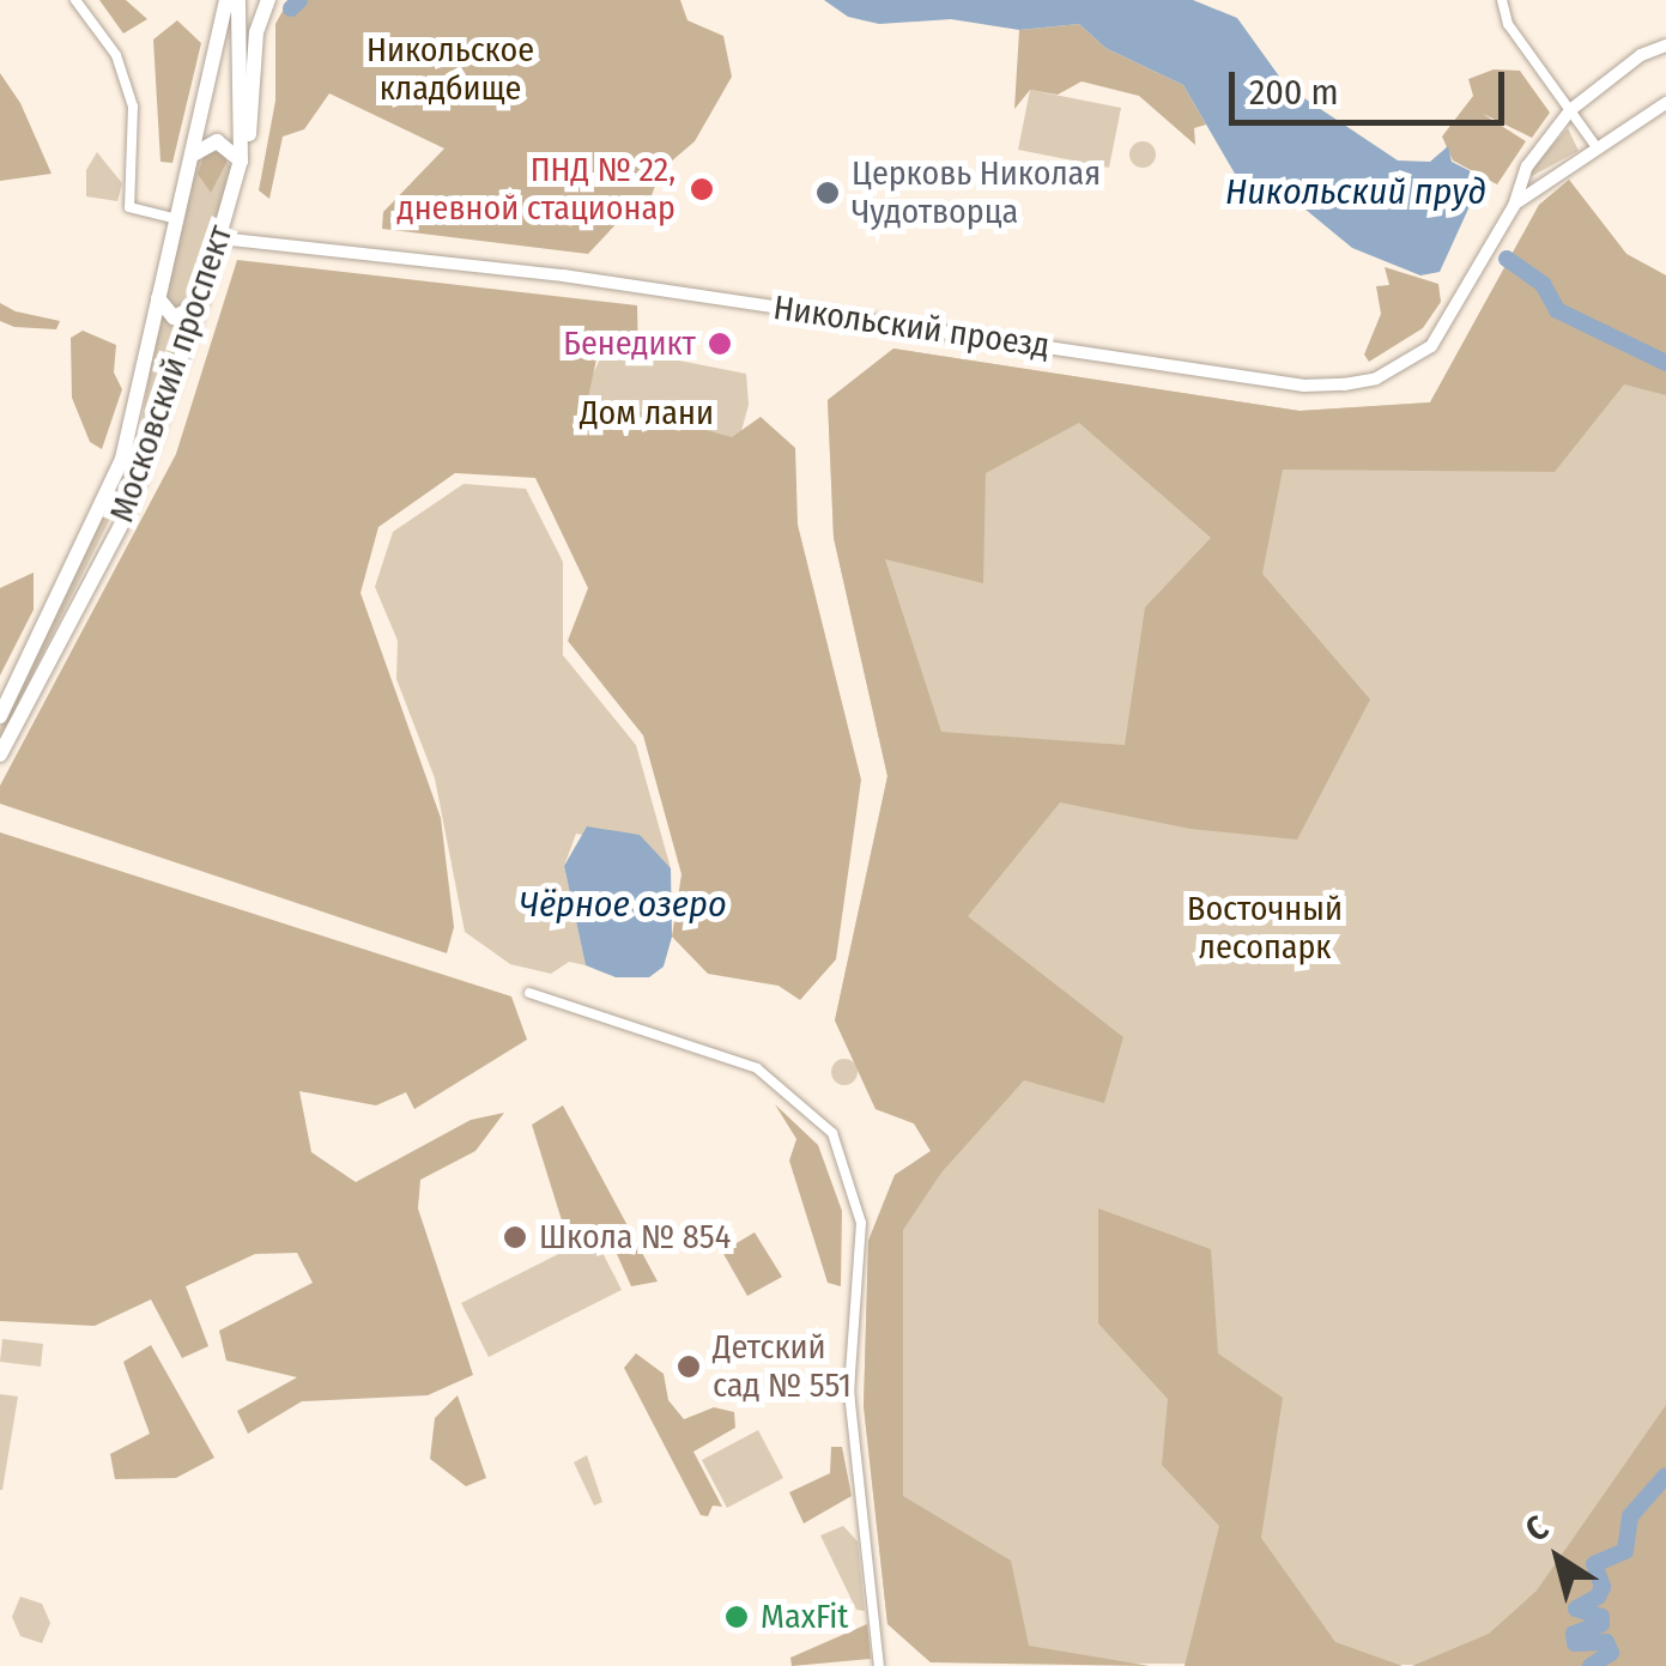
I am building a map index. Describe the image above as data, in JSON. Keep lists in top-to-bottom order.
{
  "streets": {
    "main road": ["Московский проспект"],
    "street": ["Никольский проезд"]
  },
  "crossings": [
    ["Никольский проезд", "Московский проспект"]
  ],
  "water": ["Никольский пруд", "Чёрное озеро"],
  "parks": ["Никольское кладбище", "Дом лани", "Восточный лесопарк"],
  "places": [
    "ПНД № 22, дневной стационар",
    "Церковь Николая Чудотворца",
    "Бенедикт",
    "Школа № 854",
    "Детский сад № 551",
    "MaxFit"
  ],
  "scale_bar": "200 m",
  "north": "top left"
}
